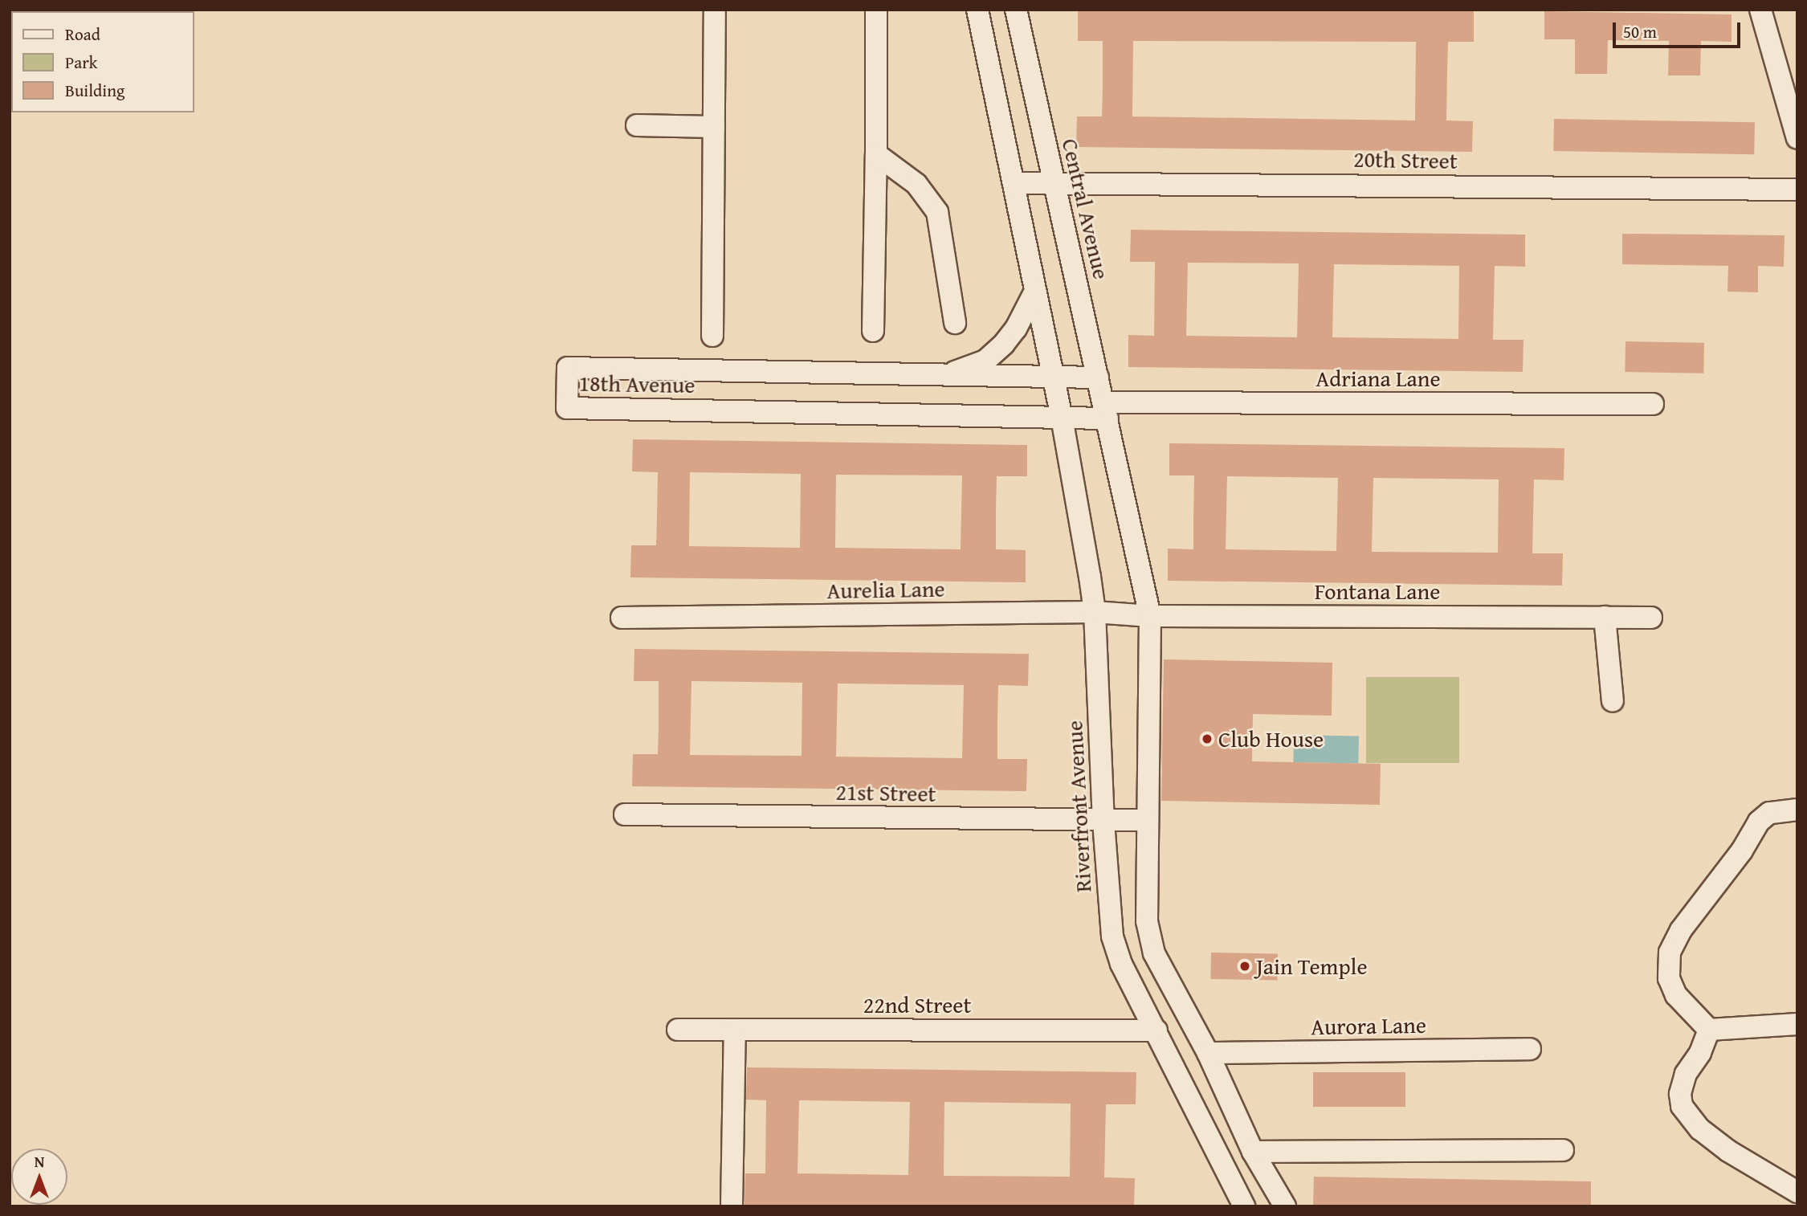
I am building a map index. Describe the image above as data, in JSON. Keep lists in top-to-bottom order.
{
  "streets": {
    "street": [
      "20th Street",
      "Central Avenue",
      "Adriana Lane",
      "18th Avenue",
      "Aurelia Lane",
      "Fontana Lane",
      "21st Street",
      "Riverfront Avenue",
      "22nd Street",
      "Aurora Lane"
    ]
  },
  "crossings": [
    ["20th Street", "Central Avenue"],
    ["Central Avenue", "Adriana Lane"],
    ["Central Avenue", "18th Avenue"],
    ["Adriana Lane", "18th Avenue"],
    ["18th Avenue", "Riverfront Avenue"],
    ["Aurelia Lane", "Fontana Lane"],
    ["Aurelia Lane", "Riverfront Avenue"],
    ["21st Street", "Riverfront Avenue"],
    ["Riverfront Avenue", "22nd Street"]
  ],
  "places": ["Club House", "Jain Temple"],
  "legend": ["Road", "Park", "Building"],
  "scale_bar": "50 m",
  "north": "top"
}
